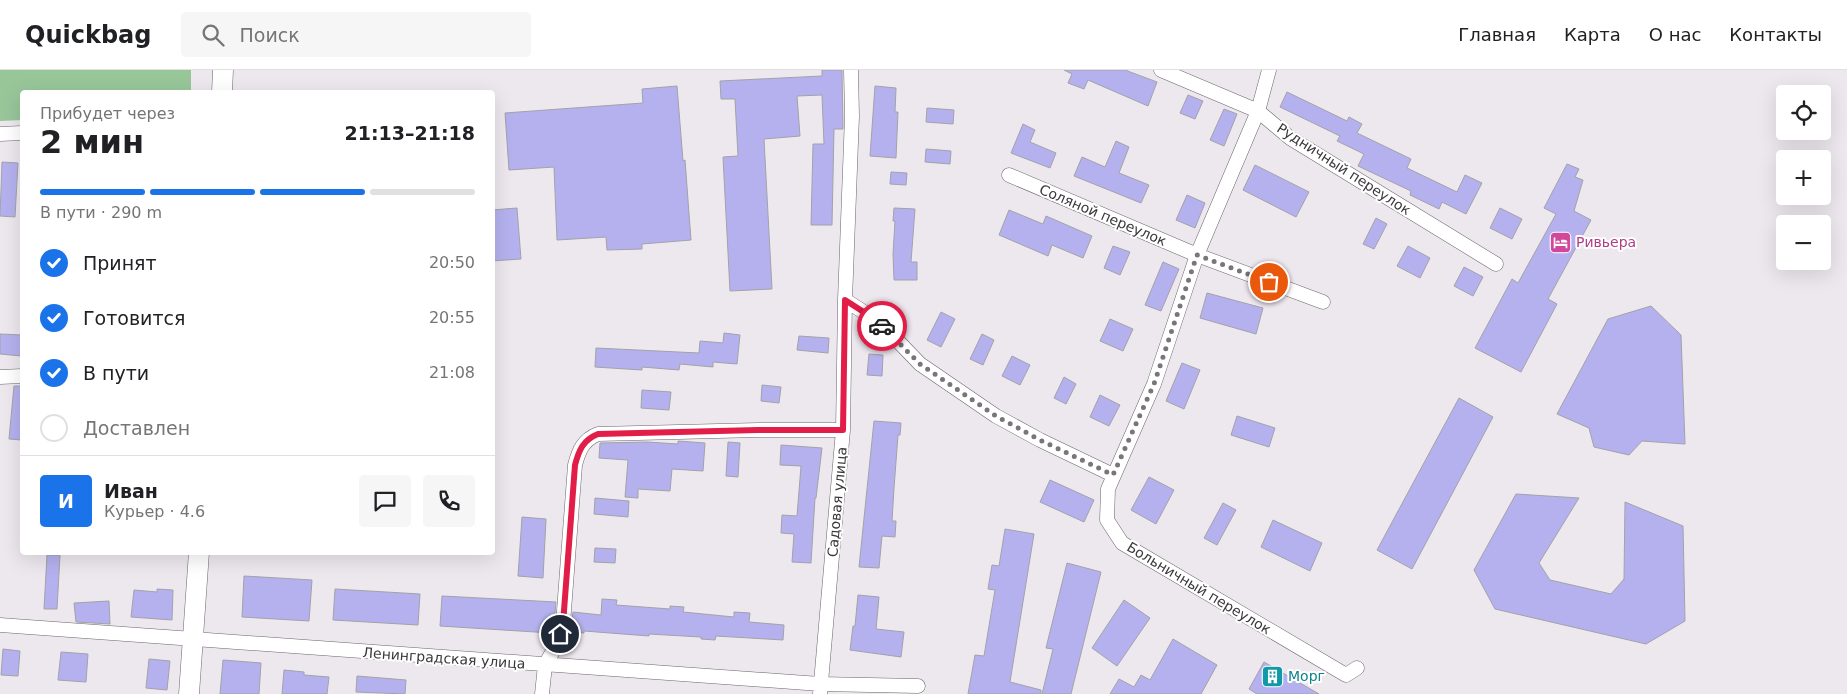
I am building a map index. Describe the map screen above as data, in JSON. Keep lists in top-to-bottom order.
{
  "streets": {
    "street": [
      "Рудничный переулок",
      "Соляной переулок",
      "Садовая улица",
      "Больничный переулок",
      "Ленинградская улица"
    ]
  },
  "crossings": [
    ["Садовая улица", "Ленинградская улица"]
  ],
  "places": {
    "hotel": ["Ривьера"],
    "building": ["Морг"]
  },
  "page": {
    "header": "Quickbag",
    "search": "Поиск",
    "nav": [
      "Главная",
      "Карта",
      "О нас",
      "Контакты"
    ],
    "map_buttons": ["+", "−"],
    "heading": ["2 мин", "Прибудет через", "21:13–21:18"],
    "panel": ["Иван", "Курьер · 4.6"],
    "bar": "В пути · 290 m",
    "list": [
      ["Принят", "20:50"],
      ["Готовится", "20:55"],
      ["В пути", "21:08"],
      "Доставлен"
    ],
    "round": "И"
  }
}
